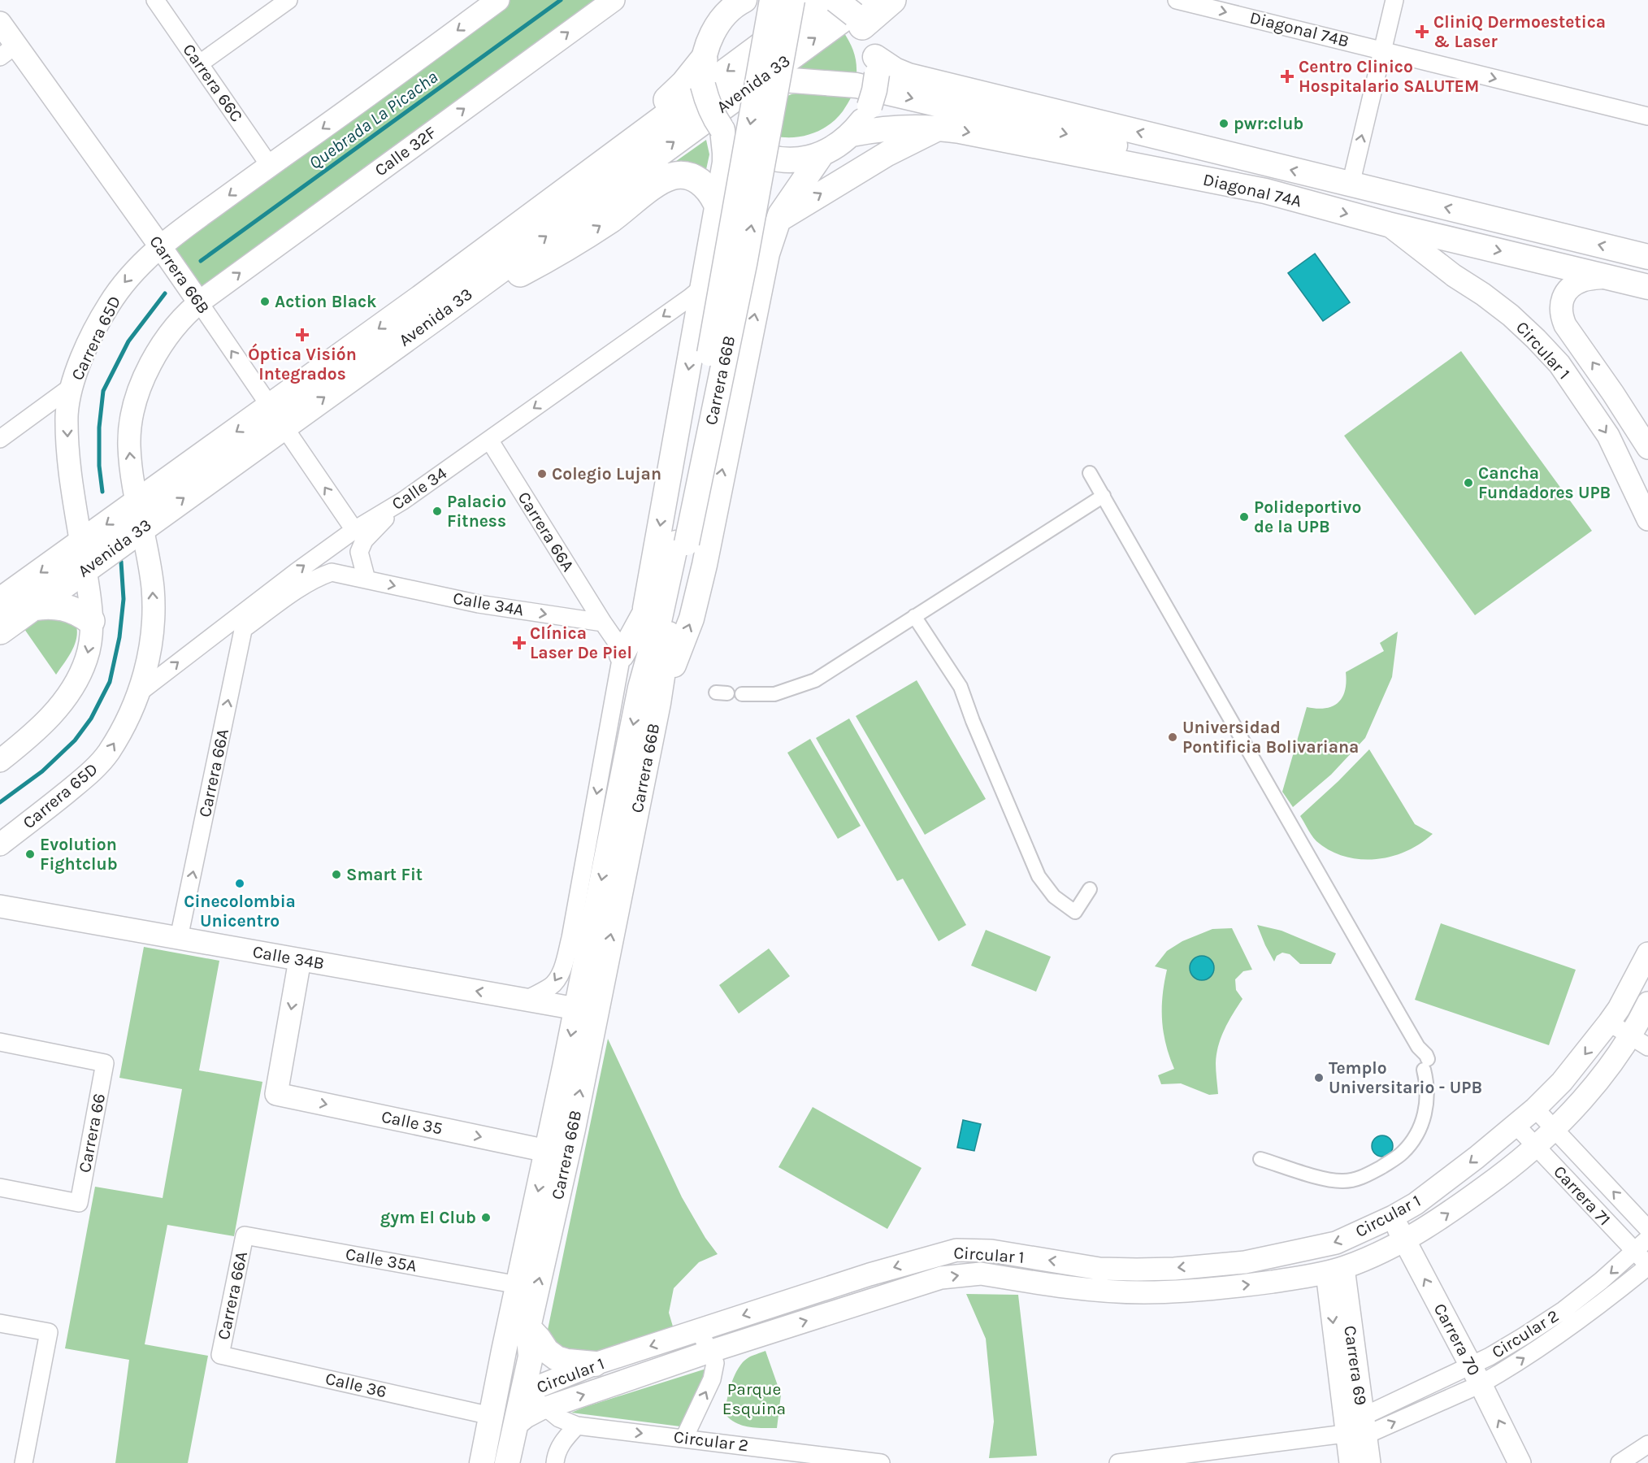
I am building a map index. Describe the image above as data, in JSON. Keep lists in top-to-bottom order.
{
  "streets": {
    "main road": ["Avenida 33", "Diagonal 74A", "Carrera 66B"],
    "street": [
      "Diagonal 74B",
      "Carrera 66C",
      "Calle 32F",
      "Carrera 65D",
      "Circular 1",
      "Calle 34",
      "Carrera 66A",
      "Calle 34A",
      "Calle 34B",
      "Calle 35",
      "Carrera 66",
      "Carrera 71",
      "Calle 35A",
      "Circular 2",
      "Carrera 70",
      "Carrera 69",
      "Calle 36"
    ]
  },
  "crossings": [
    ["Avenida 33", "Carrera 66B"],
    ["Avenida 33", "Carrera 65D"],
    ["Calle 32F", "Carrera 66B"],
    ["Calle 32F", "Carrera 65D"],
    ["Diagonal 74A", "Circular 1"],
    ["Carrera 66B", "Carrera 65D"],
    ["Carrera 66B", "Circular 1"],
    ["Carrera 66B", "Calle 34"],
    ["Carrera 66B", "Calle 34B"],
    ["Carrera 66B", "Calle 35"],
    ["Carrera 66B", "Calle 35A"],
    ["Carrera 66B", "Circular 2"],
    ["Carrera 66B", "Calle 36"],
    ["Carrera 65D", "Calle 34"],
    ["Circular 1", "Carrera 71"],
    ["Circular 1", "Circular 2"],
    ["Circular 1", "Carrera 70"],
    ["Circular 1", "Carrera 69"],
    ["Calle 34", "Carrera 66A"],
    ["Carrera 66A", "Calle 34A"],
    ["Carrera 66A", "Calle 34B"],
    ["Carrera 66A", "Calle 35A"],
    ["Carrera 66A", "Calle 36"],
    ["Calle 34B", "Calle 35"],
    ["Carrera 71", "Circular 2"],
    ["Circular 2", "Carrera 70"],
    ["Circular 2", "Carrera 69"]
  ],
  "one_way": [
    "Diagonal 74B",
    "Carrera 66A",
    "Calle 34A",
    "Calle 34B",
    "Carrera 70",
    "Carrera 69"
  ],
  "water": ["Quebrada La Picacha"],
  "parks": ["Parque Esquina"],
  "places": {
    "health": [
      "CliniQ Dermoestetica & Laser",
      "Centro Clinico Hospitalario SALUTEM",
      "Óptica Visión Integrados",
      "Clínica Laser De Piel"
    ],
    "other": [
      "pwr:club",
      "Action Black",
      "Colegio Lujan",
      "Cancha Fundadores UPB",
      "Palacio Fitness",
      "Polideportivo de la UPB",
      "Universidad Pontificia Bolivariana",
      "Evolution Fightclub",
      "Smart Fit",
      "Cinecolombia Unicentro",
      "Templo Universitario - UPB",
      "gym El Club"
    ]
  }
}
